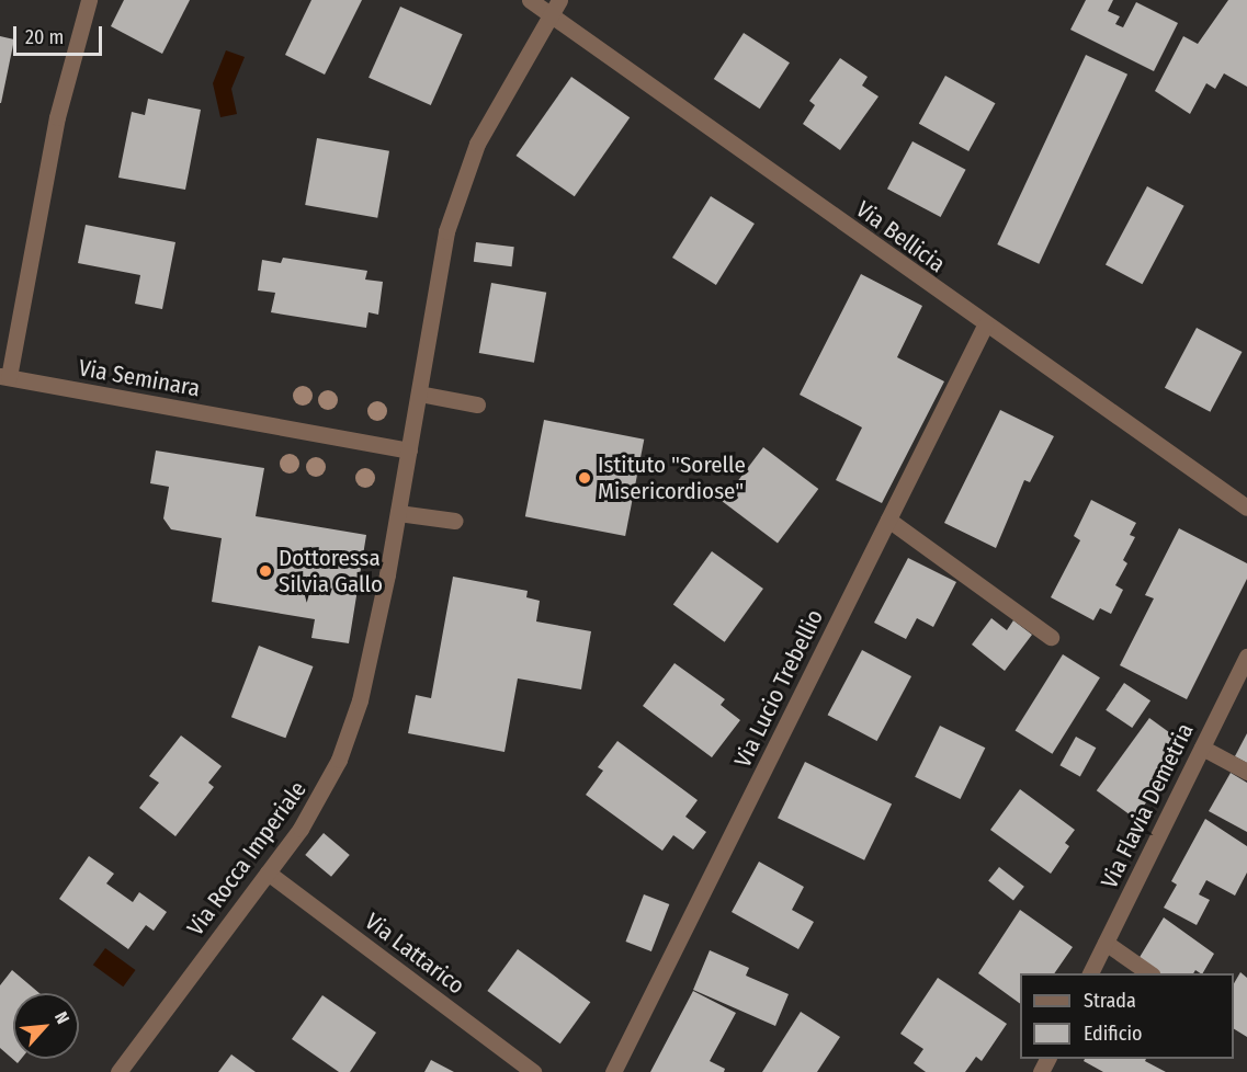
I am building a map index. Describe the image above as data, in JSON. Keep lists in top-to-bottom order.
{
  "streets": {
    "street": [
      "Via Bellicia",
      "Via Seminara",
      "Via Lucio Trebellio",
      "Via Flavia Demetria",
      "Via Rocca Imperiale",
      "Via Lattarico"
    ]
  },
  "crossings": [
    ["Via Bellicia", "Via Lucio Trebellio"],
    ["Via Bellicia", "Via Rocca Imperiale"],
    ["Via Seminara", "Via Rocca Imperiale"],
    ["Via Rocca Imperiale", "Via Lattarico"]
  ],
  "places": ["Istituto \"Sorelle Misericordiose\"", "Dottoressa Silvia Gallo"],
  "legend": ["Strada", "Edificio"],
  "scale_bar": "20 m",
  "north": "top right"
}
